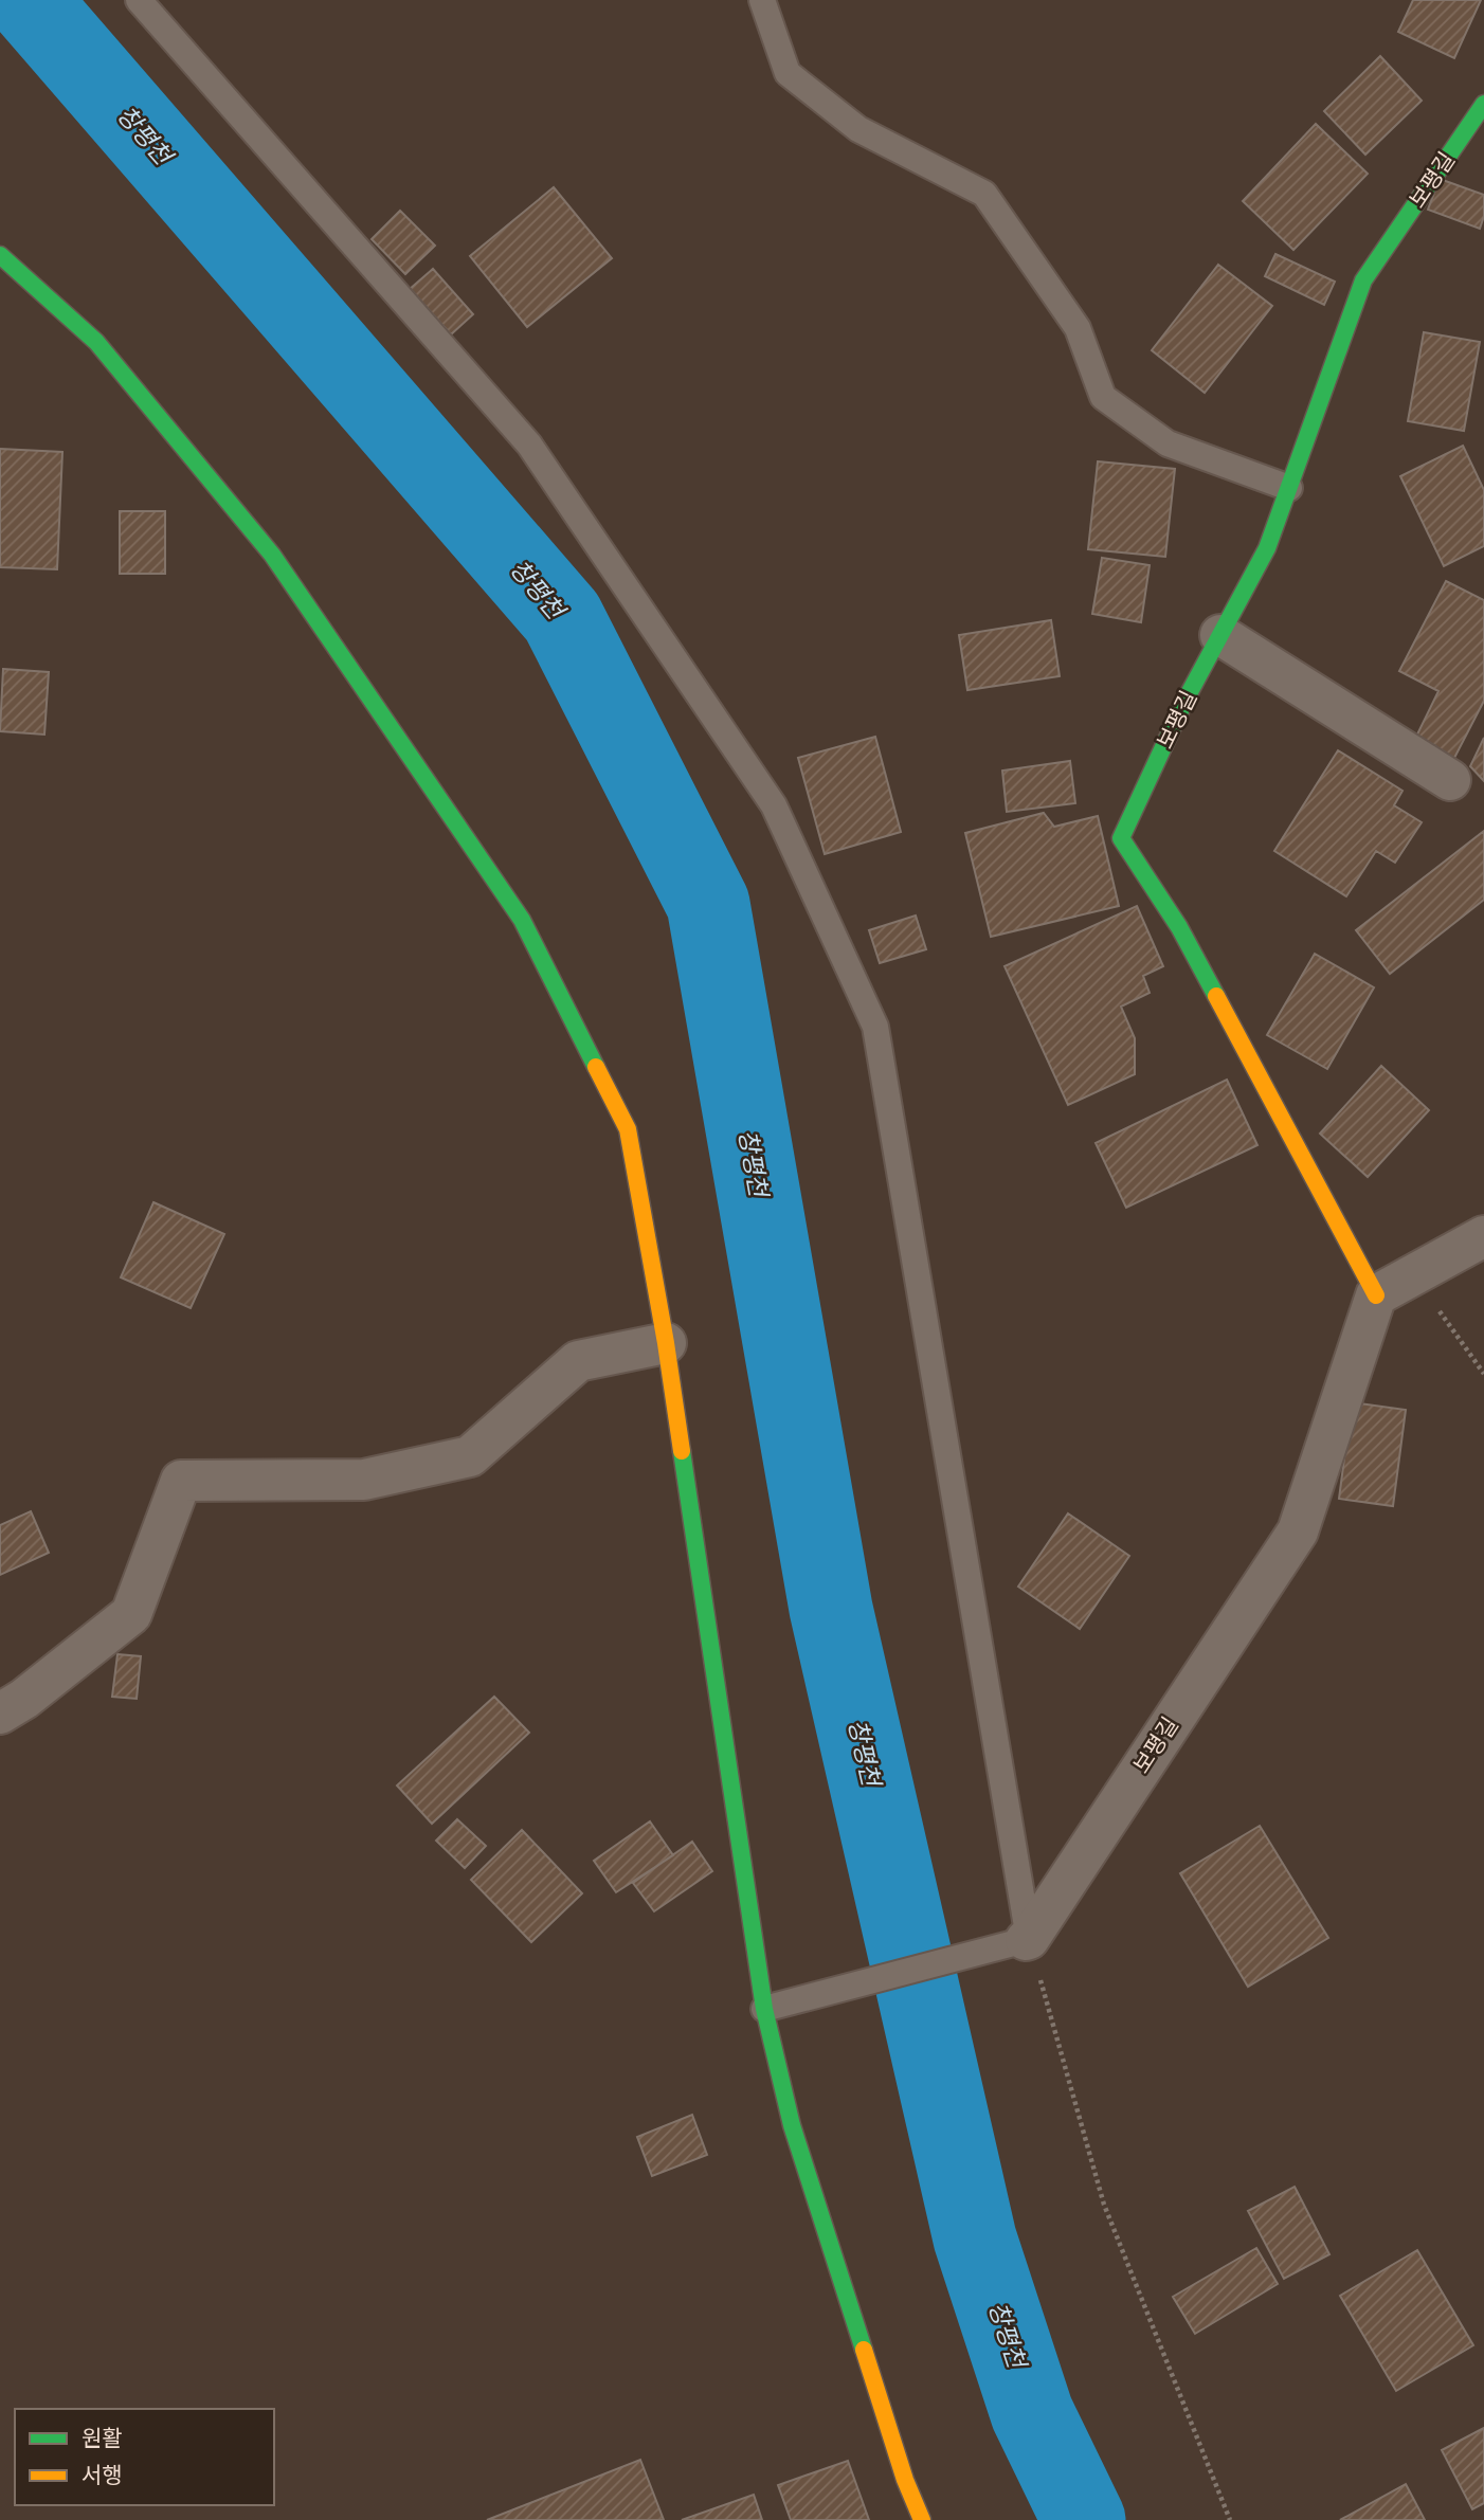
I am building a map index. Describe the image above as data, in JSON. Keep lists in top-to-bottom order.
{
  "streets": {
    "street": ["보평길"]
  },
  "water": ["창평천"],
  "legend": ["원활", "서행"]
}
